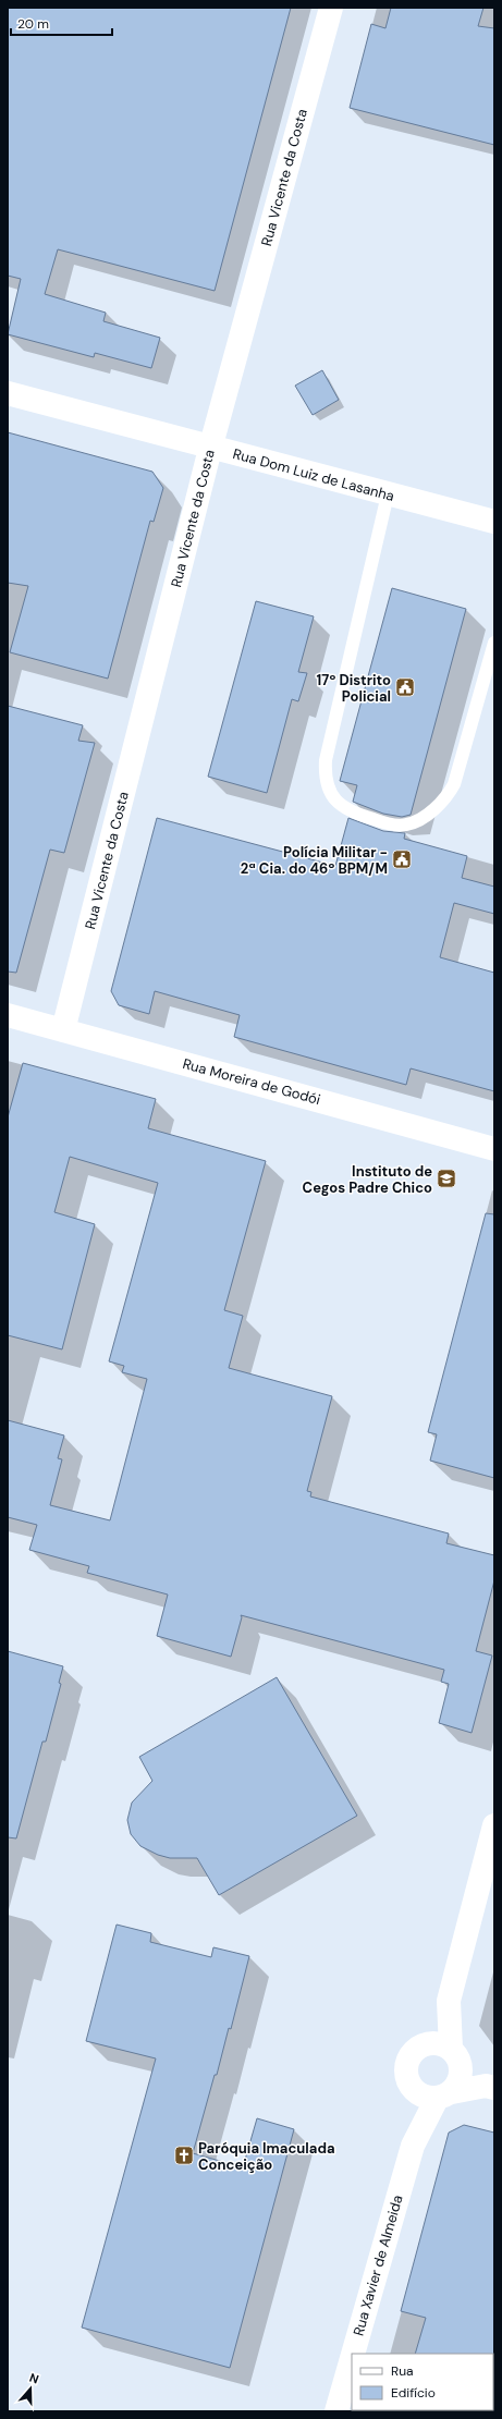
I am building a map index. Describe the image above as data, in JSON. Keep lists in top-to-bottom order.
{
  "streets": {
    "street": [
      "Rua Vicente da Costa",
      "Rua Dom Luiz de Lasanha",
      "Rua Moreira de Godói",
      "Rua Xavier de Almeida"
    ]
  },
  "crossings": [
    ["Rua Vicente da Costa", "Rua Dom Luiz de Lasanha"],
    ["Rua Vicente da Costa", "Rua Moreira de Godói"]
  ],
  "places": {
    "public building": ["17º Distrito Policial", "Polícia Militar - 2ª Cia. do 46º BPM/M"],
    "school or university": ["Instituto de Cegos Padre Chico"],
    "church": ["Paróquia Imaculada Conceição"]
  },
  "legend": ["Rua", "Edifício"],
  "scale_bar": "20 m",
  "north": "top"
}
